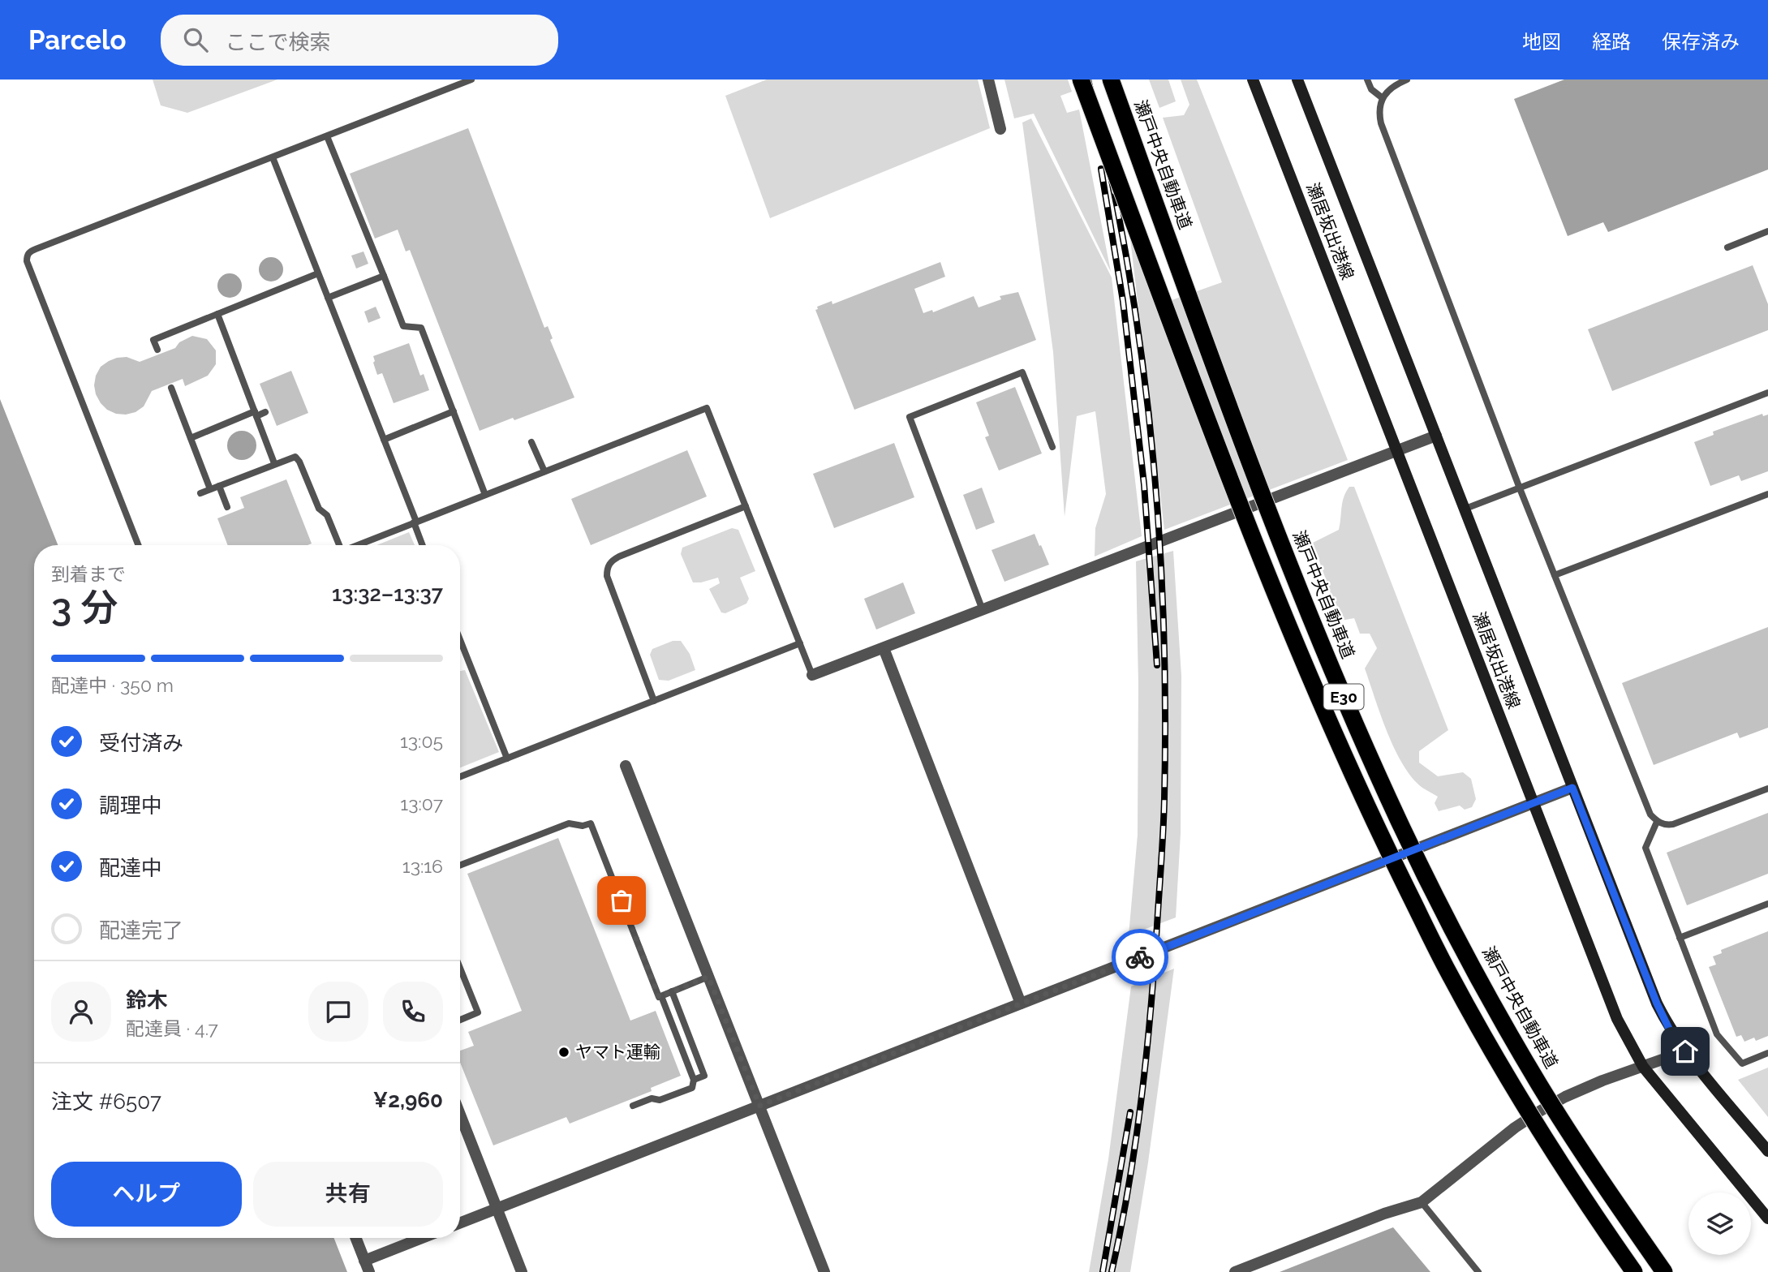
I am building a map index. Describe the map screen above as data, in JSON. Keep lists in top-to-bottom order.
{
  "streets": {
    "highway": ["瀬戸中央自動車道", "E30"],
    "main road": ["瀬居坂出港線"]
  },
  "places": ["ヤマト運輸"],
  "page": {
    "header": "Parcelo",
    "search": "ここで検索",
    "nav": ["地図", "経路", "保存済み"],
    "heading": ["3 分", "到着まで", "13:32–13:37"],
    "panel": [
      "鈴木",
      "配達員 · 4.7",
      "注文 #6507",
      "¥2,960"
    ],
    "bar": "配達中 · 350 m",
    "list": [
      ["受付済み", "13:05"],
      ["調理中", "13:07"],
      ["配達中", "13:16"],
      "配達完了"
    ],
    "buttons": ["ヘルプ", "共有"]
  }
}
